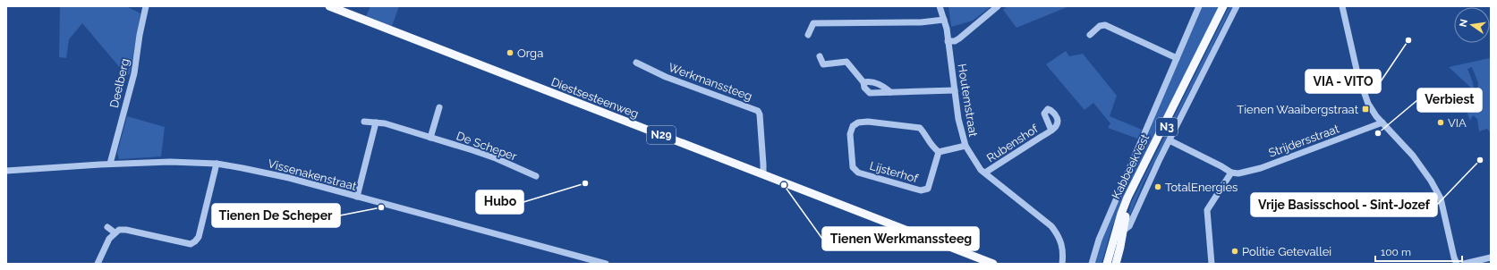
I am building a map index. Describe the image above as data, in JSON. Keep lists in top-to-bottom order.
{
  "streets": {
    "main road": [
      "Diestsesteenweg",
      "N3",
      "N29",
      "Kabbeekvest"
    ],
    "street": [
      "Werkmanssteeg",
      "Deelberg",
      "Houtemstraat",
      "Strijdersstraat",
      "Rubenshof",
      "De Scheper",
      "Lijsterhof",
      "Vissenakenstraat"
    ]
  },
  "crossings": [
    ["Werkmanssteeg", "Diestsesteenweg"],
    ["Deelberg", "Vissenakenstraat"],
    ["Houtemstraat", "Rubenshof"]
  ],
  "places": {
    "other": [
      "VIA - VITO",
      "Orga",
      "VIA",
      "Verbiest",
      "Vrije Basisschool - Sint-Jozef",
      "Hubo",
      "Tienen Werkmanssteeg",
      "TotalEnergies",
      "Tienen De Scheper",
      "Politie Getevallei"
    ],
    "transit": ["Tienen Waaibergstraat"]
  },
  "scale_bar": "100 m",
  "north": "left"
}
